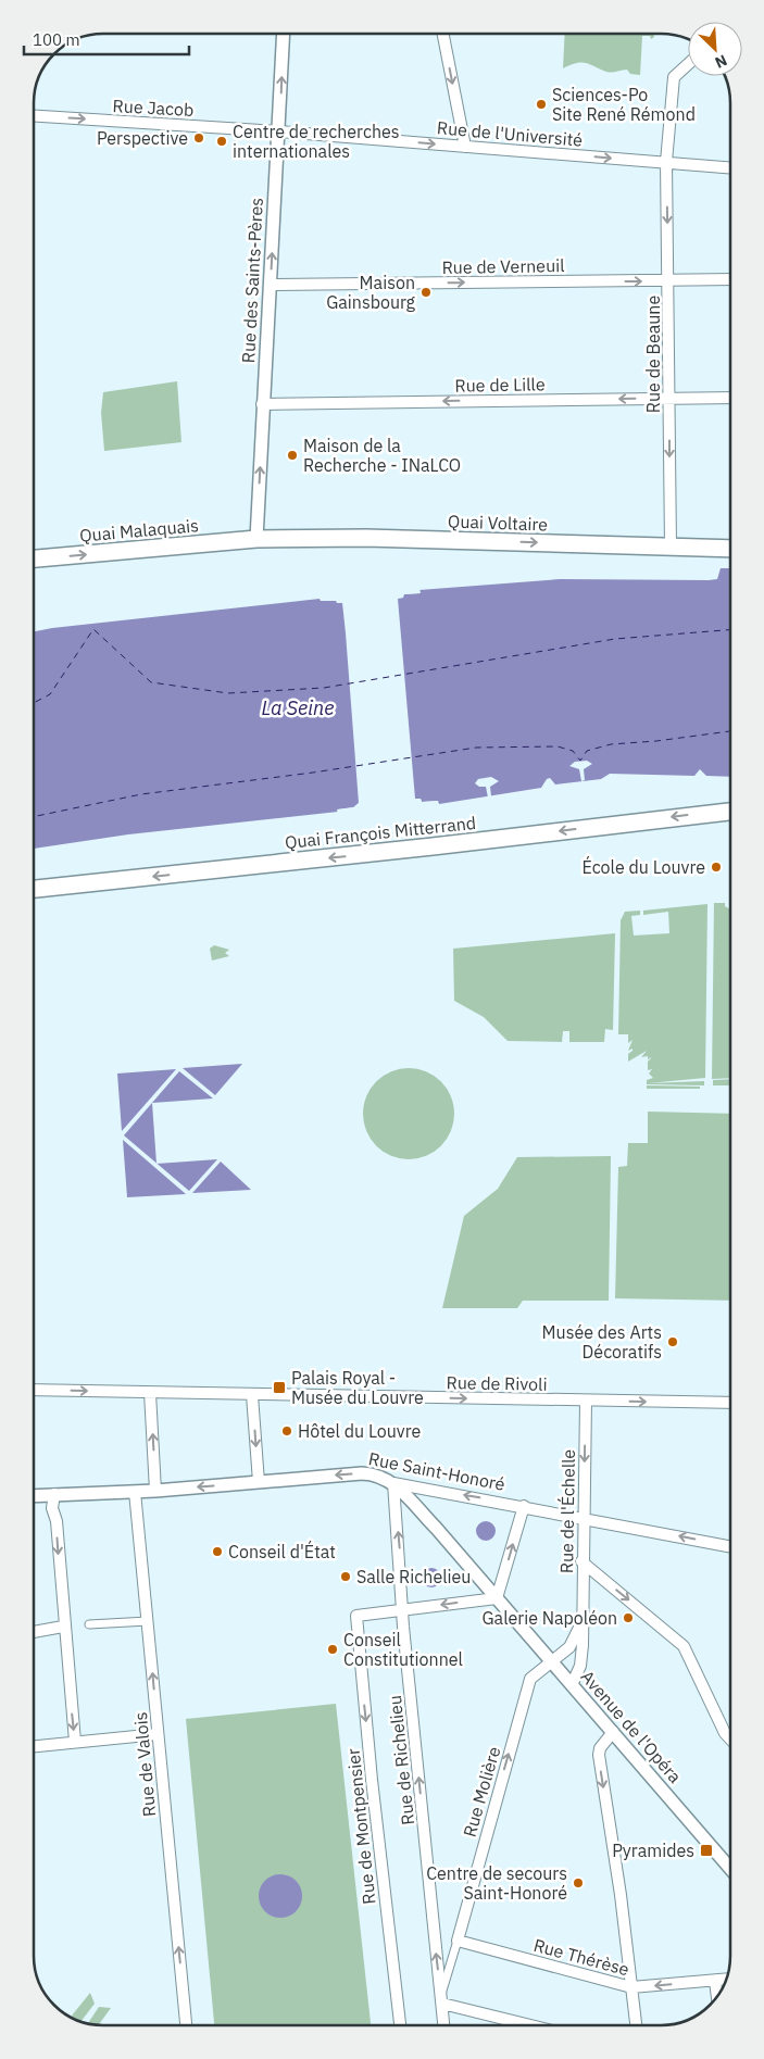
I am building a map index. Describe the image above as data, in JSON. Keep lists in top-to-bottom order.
{
  "streets": {
    "main road": ["Quai Voltaire", "Quai Malaquais", "Quai François Mitterrand"],
    "street": [
      "Rue Jacob",
      "Rue de l'Université",
      "Rue de Verneuil",
      "Rue des Saints-Pères",
      "Rue de Beaune",
      "Rue de Lille",
      "Rue de Rivoli",
      "Rue Saint-Honoré",
      "Rue de l'Échelle",
      "Avenue de l'Opéra",
      "Rue de Richelieu",
      "Rue de Valois",
      "Rue Molière",
      "Rue de Montpensier",
      "Rue Thérèse"
    ]
  },
  "crossings": [
    ["Rue Jacob", "Rue de l'Université"],
    ["Rue Jacob", "Rue des Saints-Pères"],
    ["Rue de l'Université", "Rue des Saints-Pères"],
    ["Rue de l'Université", "Rue de Beaune"],
    ["Rue de Verneuil", "Rue des Saints-Pères"],
    ["Rue de Verneuil", "Rue de Beaune"],
    ["Rue des Saints-Pères", "Rue de Lille"],
    ["Rue des Saints-Pères", "Quai Voltaire"],
    ["Rue des Saints-Pères", "Quai Malaquais"],
    ["Rue de Beaune", "Rue de Lille"],
    ["Rue de Beaune", "Quai Voltaire"],
    ["Quai Voltaire", "Quai Malaquais"],
    ["Rue de Rivoli", "Rue de l'Échelle"],
    ["Rue Saint-Honoré", "Rue de l'Échelle"],
    ["Rue Saint-Honoré", "Avenue de l'Opéra"],
    ["Rue Saint-Honoré", "Rue de Richelieu"],
    ["Rue Saint-Honoré", "Rue de Valois"],
    ["Rue de l'Échelle", "Avenue de l'Opéra"],
    ["Rue de l'Échelle", "Rue Molière"],
    ["Avenue de l'Opéra", "Rue de Richelieu"],
    ["Avenue de l'Opéra", "Rue Molière"],
    ["Rue de Richelieu", "Rue de Montpensier"],
    ["Rue Molière", "Rue Thérèse"]
  ],
  "one_way": [
    "Rue Jacob",
    "Rue de l'Université",
    "Rue de Verneuil",
    "Rue des Saints-Pères",
    "Rue de Beaune",
    "Rue de Lille",
    "Quai Voltaire",
    "Quai Malaquais",
    "Quai François Mitterrand",
    "Rue de Rivoli",
    "Rue Saint-Honoré",
    "Rue de Richelieu",
    "Rue de Valois",
    "Rue Molière",
    "Rue de Montpensier"
  ],
  "water": ["La Seine"],
  "places": {
    "other": [
      "Sciences-Po Site René Rémond",
      "Perspective",
      "Centre de recherches internationales",
      "Maison Gainsbourg",
      "Maison de la Recherche - INaLCO",
      "École du Louvre",
      "Musée des Arts Décoratifs",
      "Hôtel du Louvre",
      "Conseil d'État",
      "Salle Richelieu",
      "Galerie Napoléon",
      "Conseil Constitutionnel",
      "Centre de secours Saint-Honoré"
    ],
    "transit": ["Palais Royal - Musée du Louvre", "Pyramides"]
  },
  "scale_bar": "100 m",
  "north": "bottom right"
}
